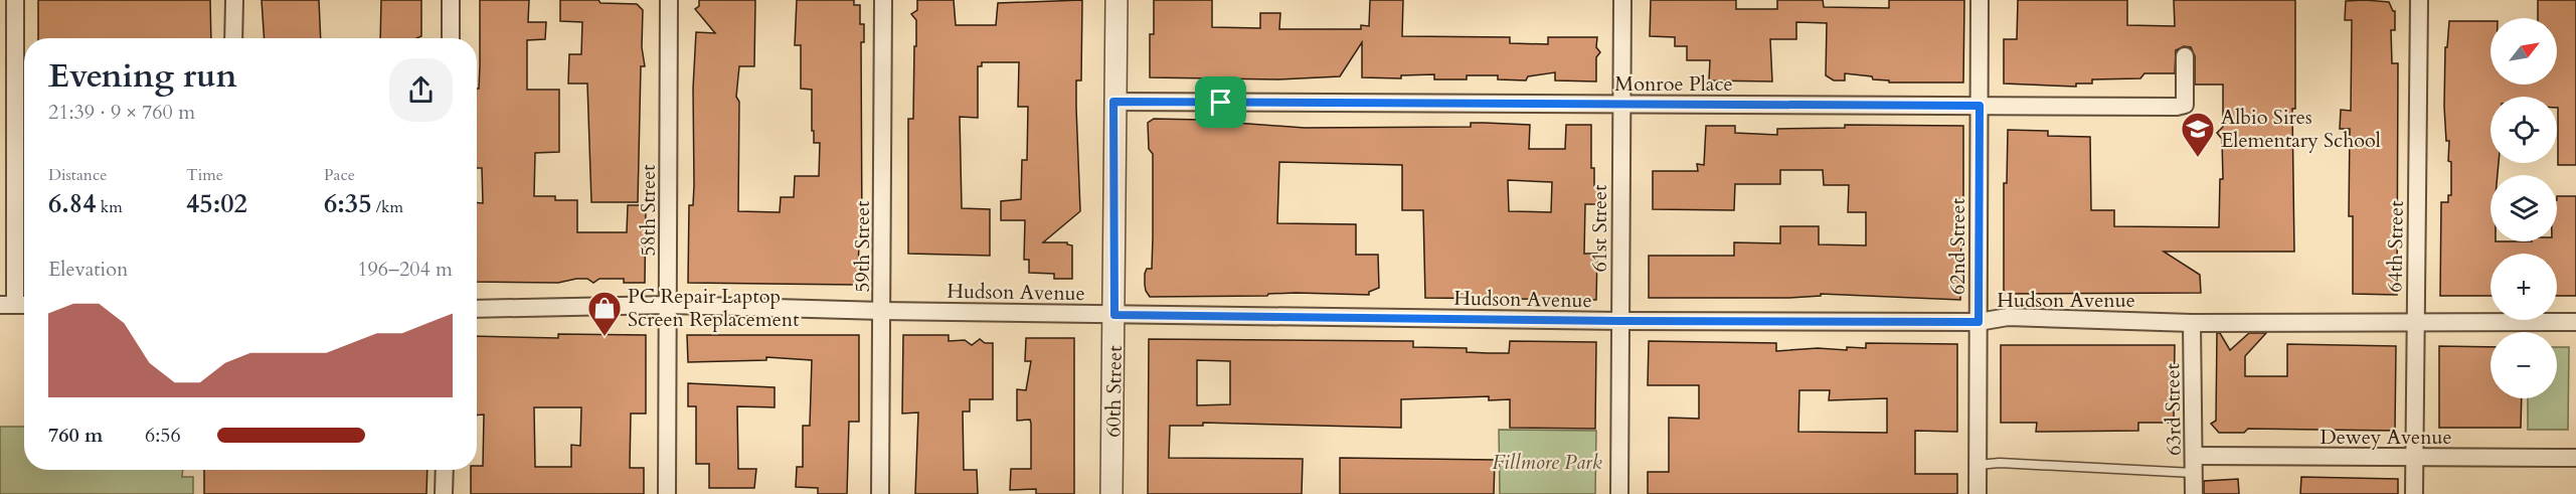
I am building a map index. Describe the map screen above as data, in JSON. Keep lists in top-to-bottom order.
{
  "streets": {
    "street": [
      "Monroe Place",
      "58th Street",
      "61st Street",
      "59th Street",
      "62nd Street",
      "64th Street",
      "Hudson Avenue",
      "60th Street",
      "63rd Street",
      "Dewey Avenue"
    ]
  },
  "crossings": [
    ["Monroe Place", "61st Street"],
    ["Monroe Place", "62nd Street"],
    ["Monroe Place", "60th Street"],
    ["58th Street", "Hudson Avenue"],
    ["61st Street", "Hudson Avenue"],
    ["59th Street", "Hudson Avenue"],
    ["62nd Street", "Hudson Avenue"],
    ["64th Street", "Hudson Avenue"],
    ["64th Street", "Dewey Avenue"],
    ["Hudson Avenue", "60th Street"],
    ["Hudson Avenue", "63rd Street"],
    ["63rd Street", "Dewey Avenue"]
  ],
  "parks": ["Fillmore Park"],
  "places": {
    "school or university": ["Albio Sires Elementary School"],
    "shop": ["PC Repair Laptop Screen Replacement"]
  },
  "north": "top right",
  "page": {
    "map_buttons": ["+", "−"],
    "heading": ["Evening run", "21:39 · 9 × 760 m"],
    "stats": [
      ["Distance", "6.84 km"],
      ["Time", "45:02"],
      ["Pace", "6:35 /km"]
    ],
    "chart": ["Elevation", "196–204 m"],
    "list": [
      {
        "name": "760 m",
        "note": "6:56"
      }
    ]
  }
}
